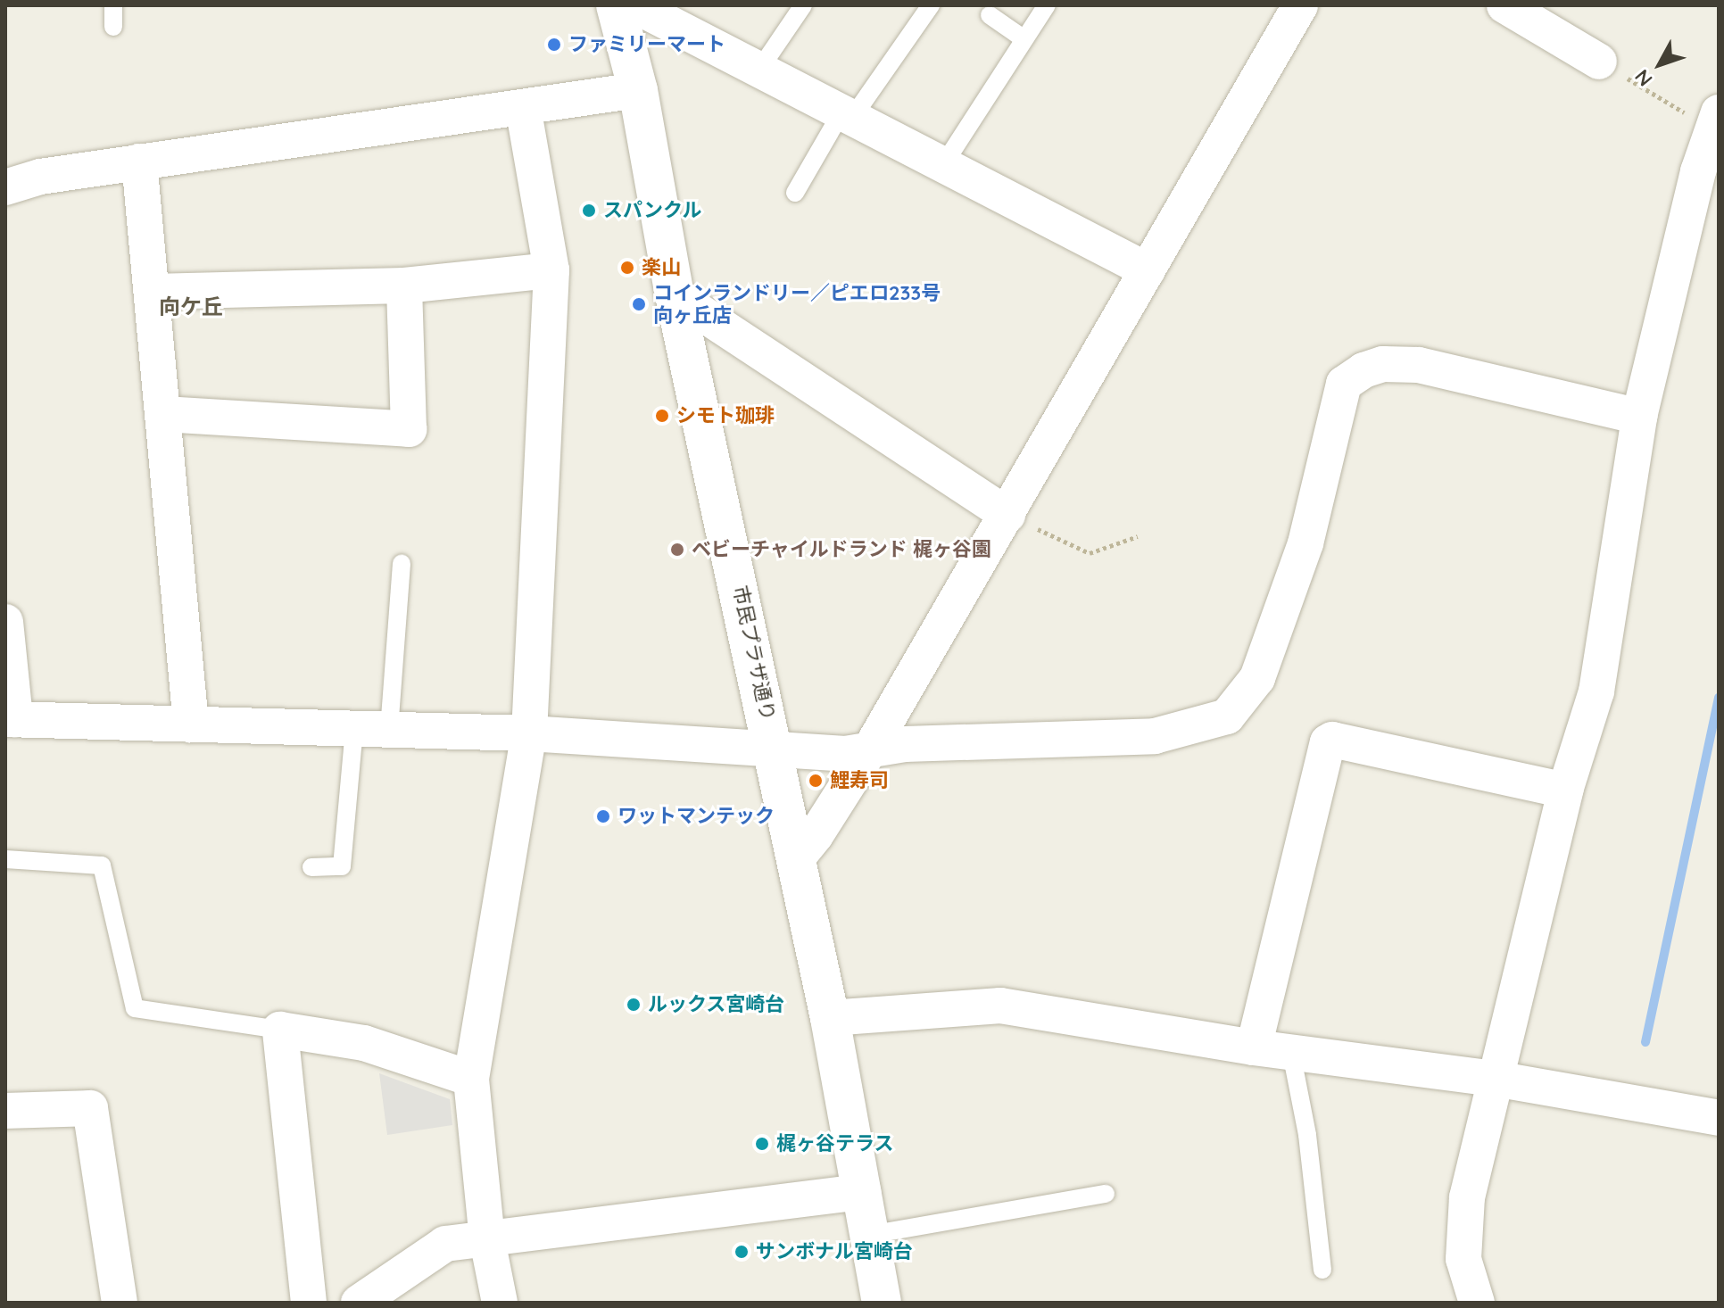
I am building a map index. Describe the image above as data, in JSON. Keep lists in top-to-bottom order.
{
  "streets": {
    "street": ["市民プラザ通り"]
  },
  "districts": ["向ケ丘"],
  "places": [
    "ファミリーマート",
    "スパンクル",
    "楽山",
    "コインランドリー／ピエロ233号 向ヶ丘店",
    "シモト珈琲",
    "ベビーチャイルドランド 梶ヶ谷園",
    "鯉寿司",
    "ワットマンテック",
    "ルックス宮崎台",
    "梶ヶ谷テラス",
    "サンボナル宮崎台"
  ],
  "north": "bottom left"
}
